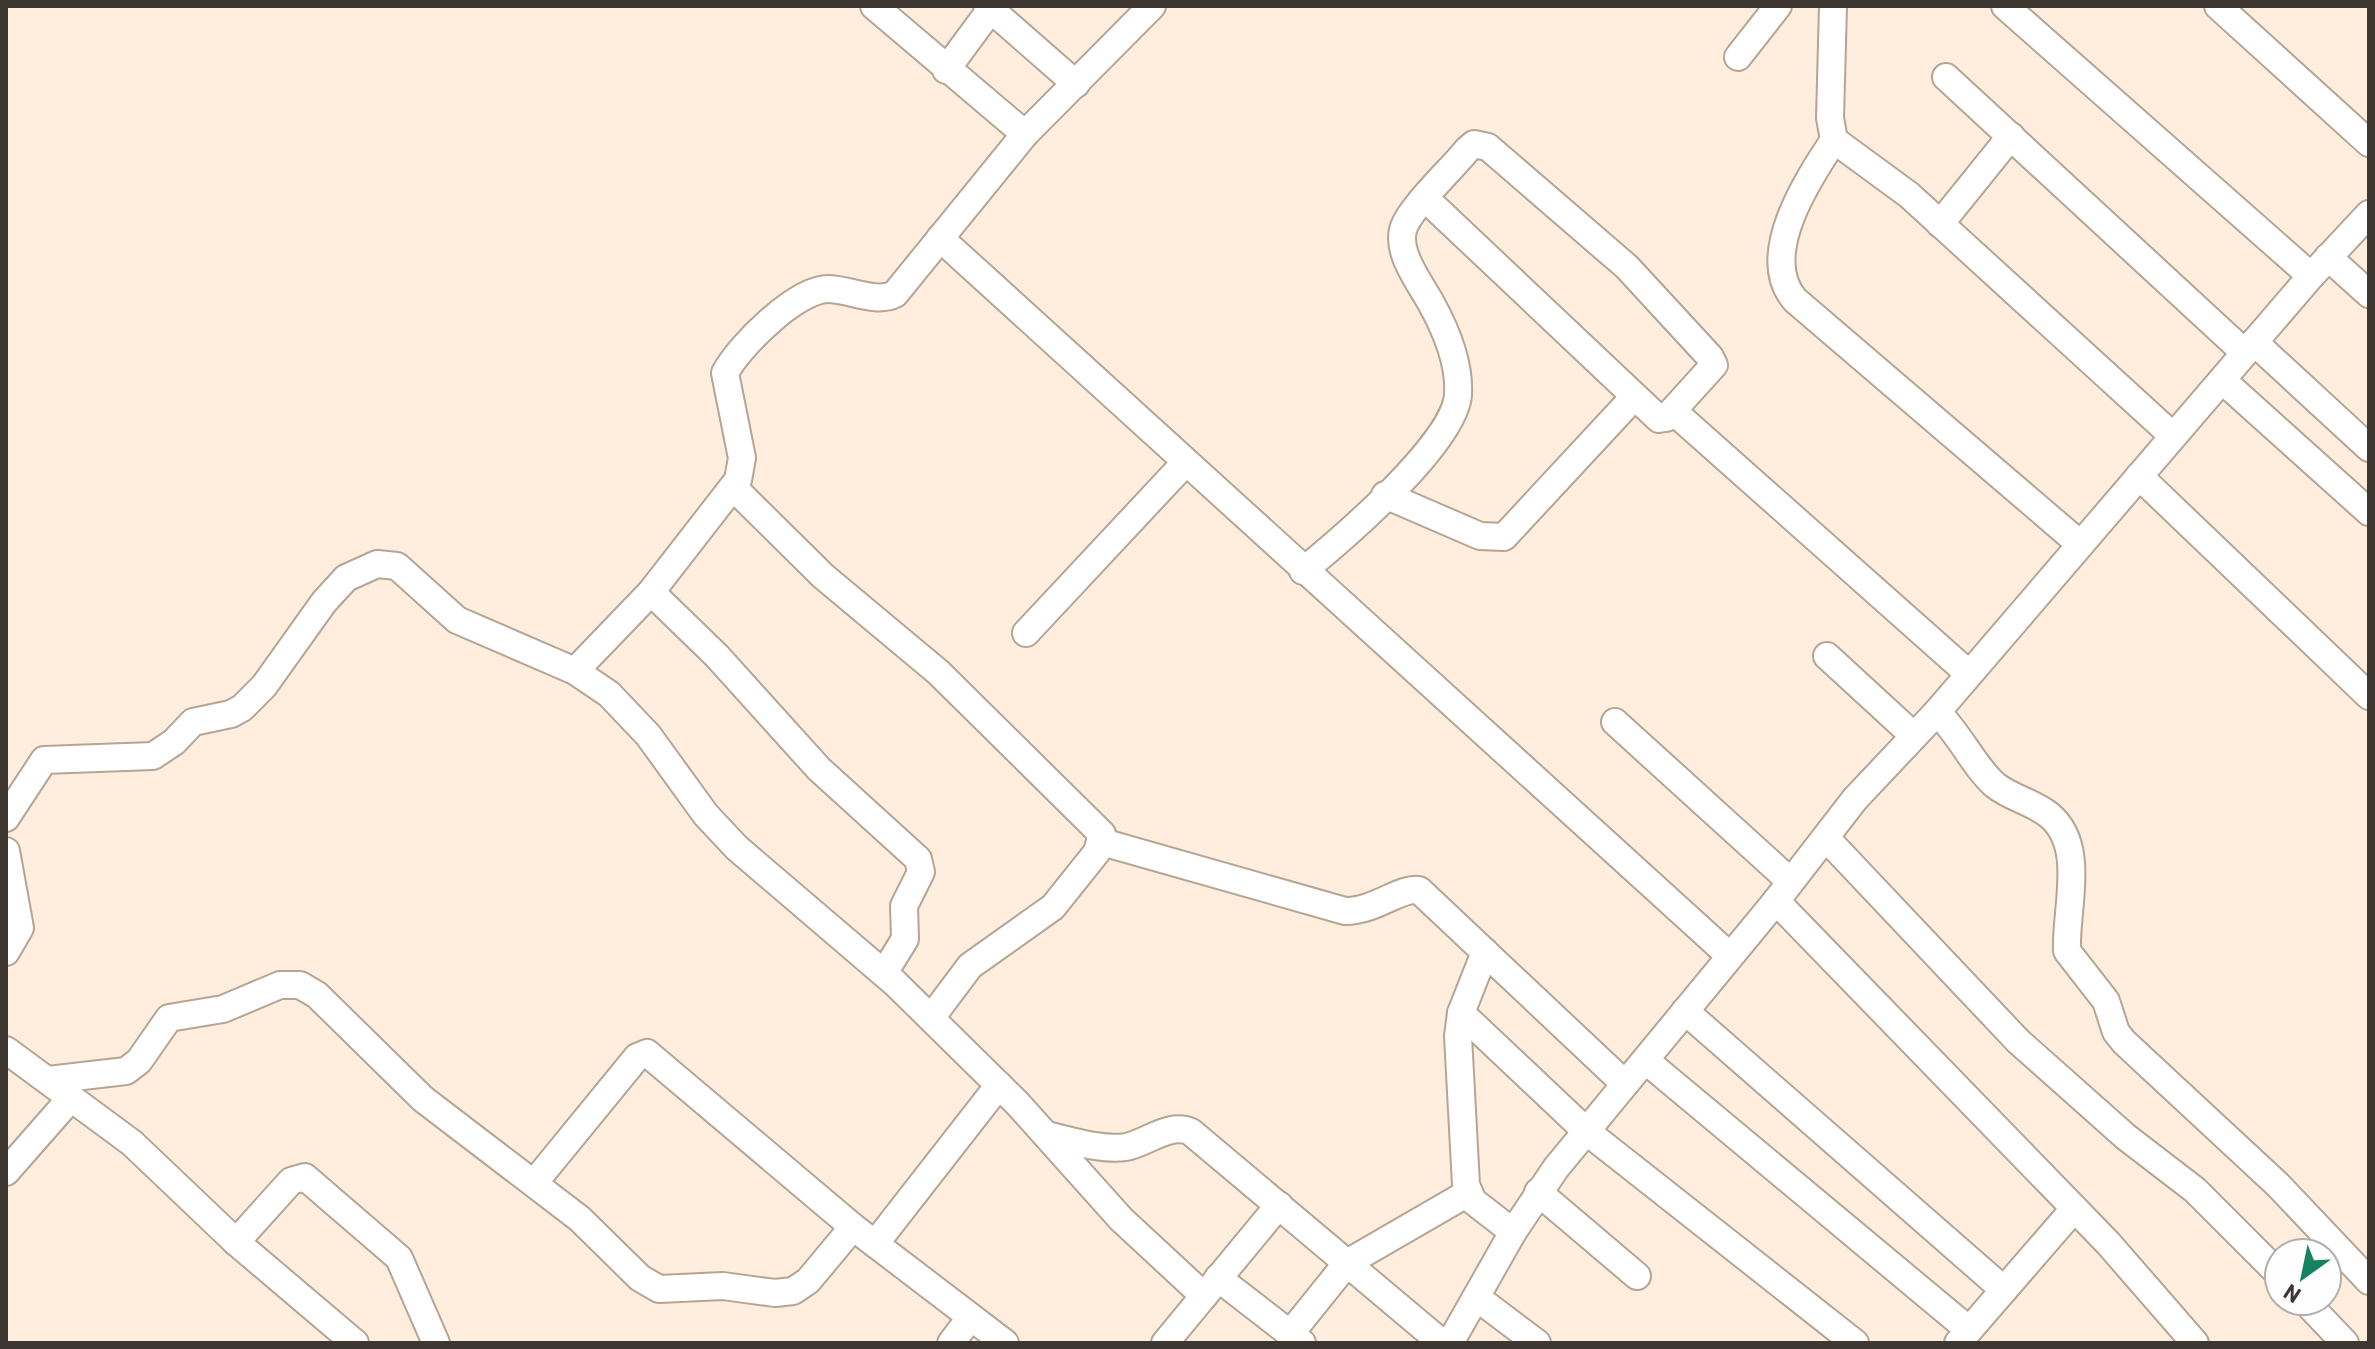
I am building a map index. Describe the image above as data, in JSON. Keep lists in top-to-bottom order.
{
  "north": "bottom left"
}
